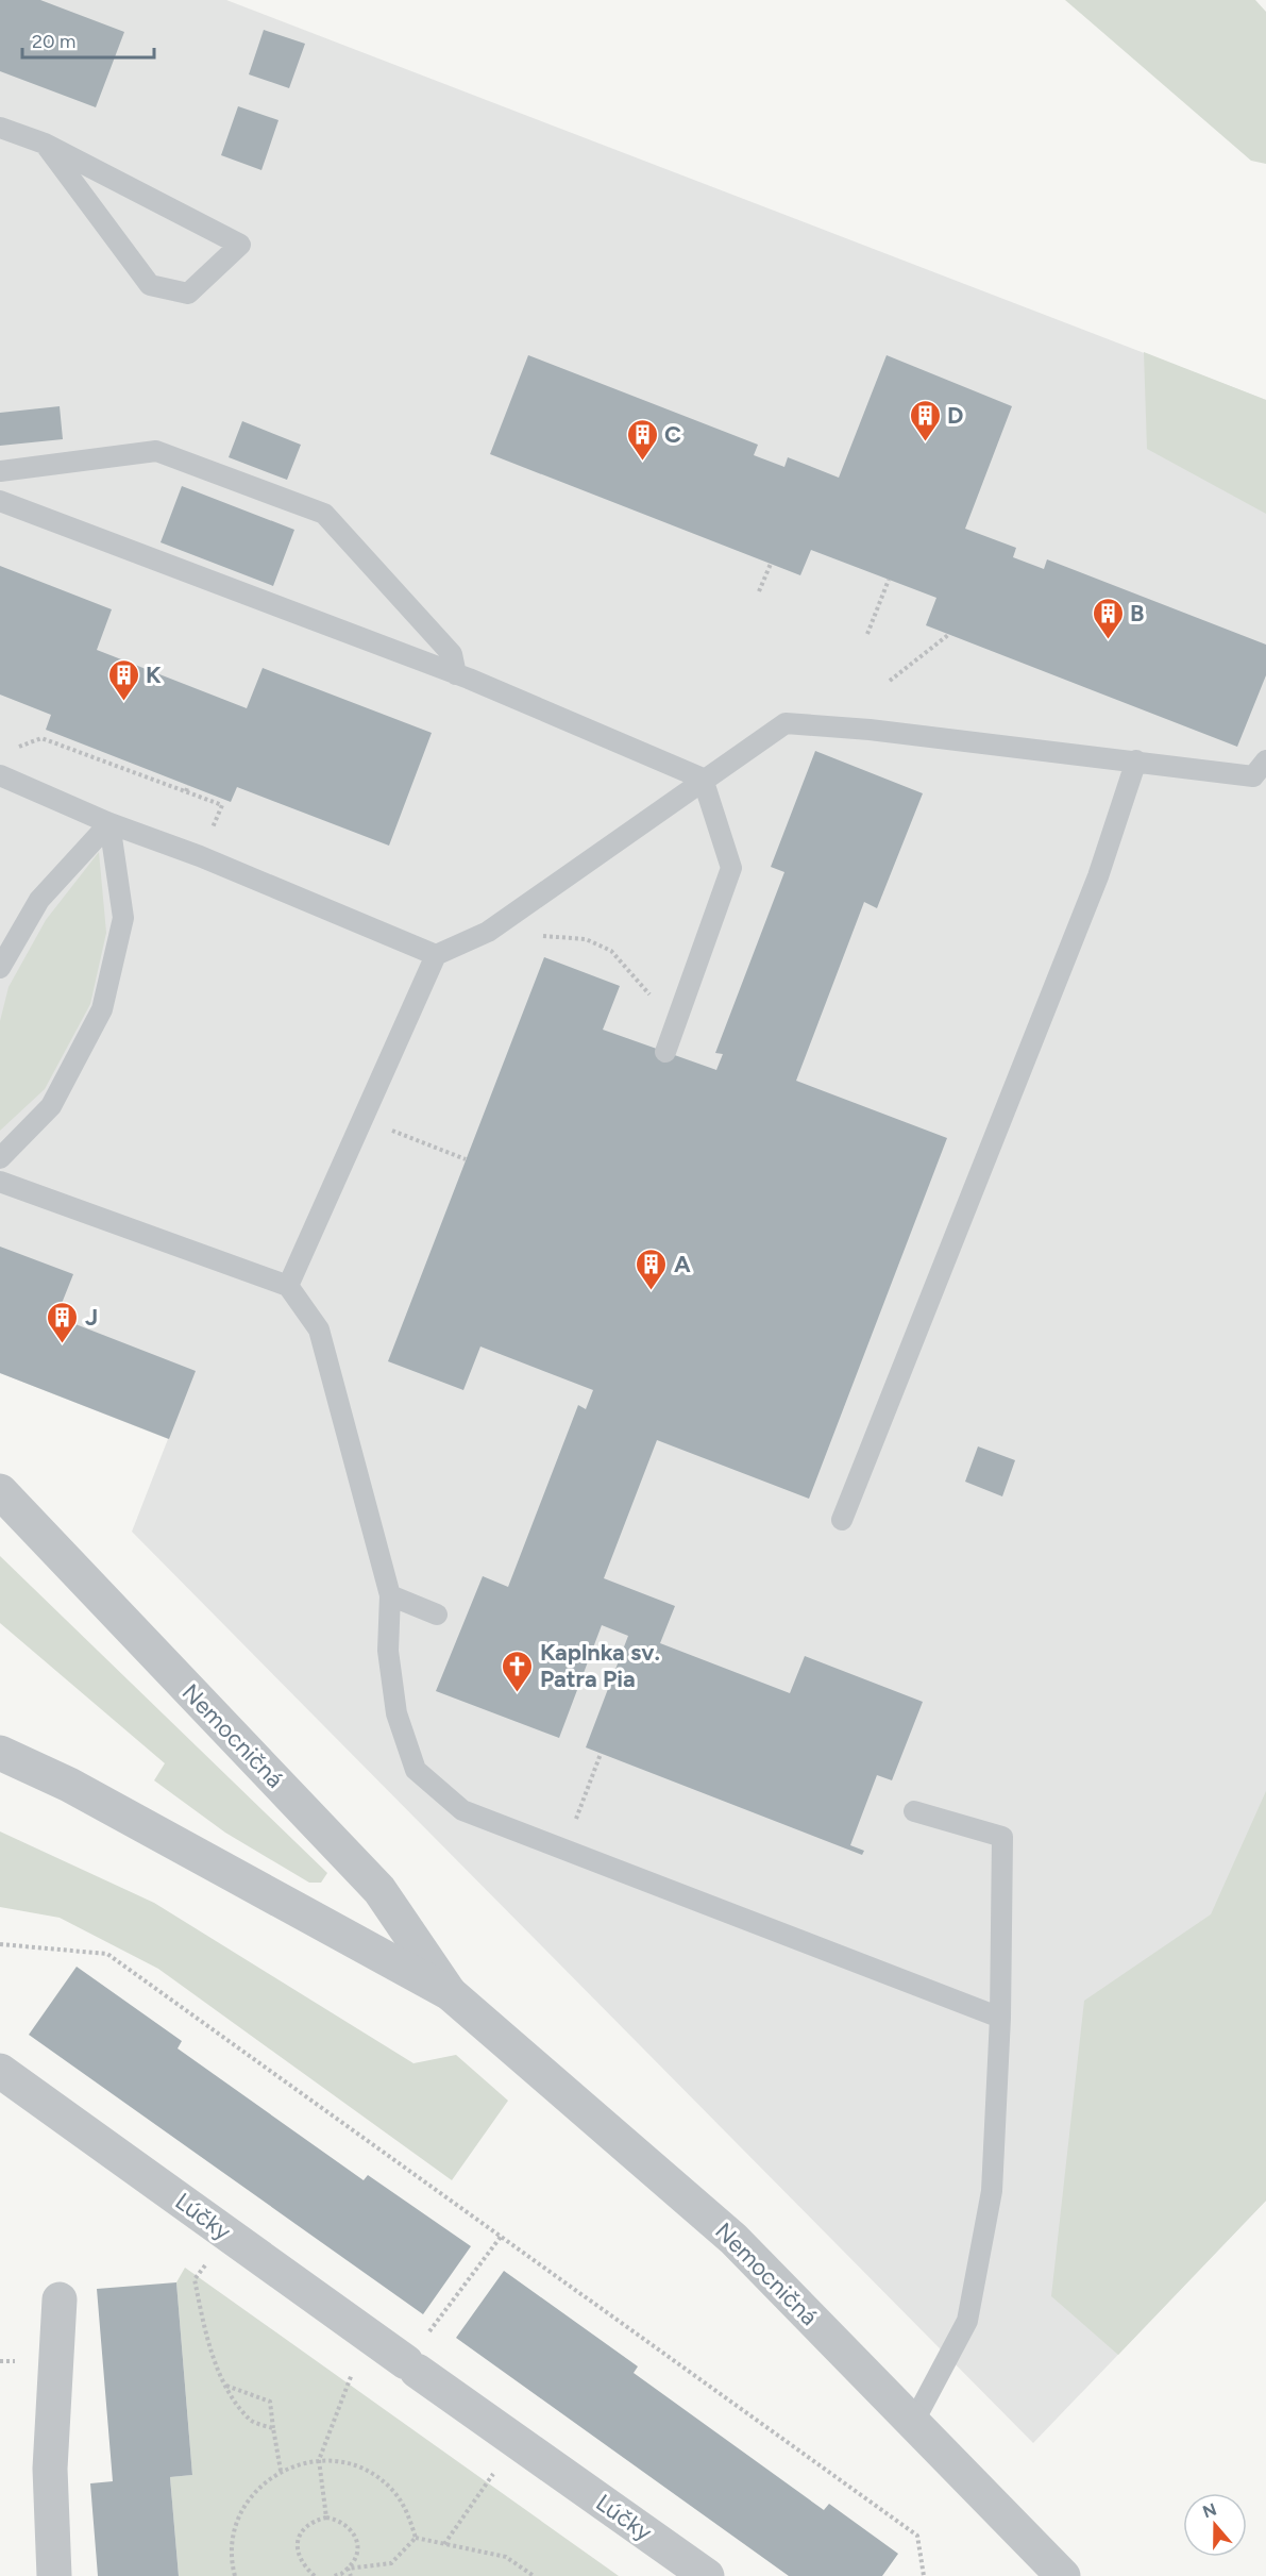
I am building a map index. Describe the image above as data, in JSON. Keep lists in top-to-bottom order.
{
  "streets": {
    "street": ["Nemocničná", "Lúčky"]
  },
  "places": {
    "building": [
      "D",
      "C",
      "B",
      "K",
      "A",
      "J"
    ],
    "church": ["Kaplnka sv. Patra Pia"]
  },
  "scale_bar": "20 m",
  "north": "top"
}
